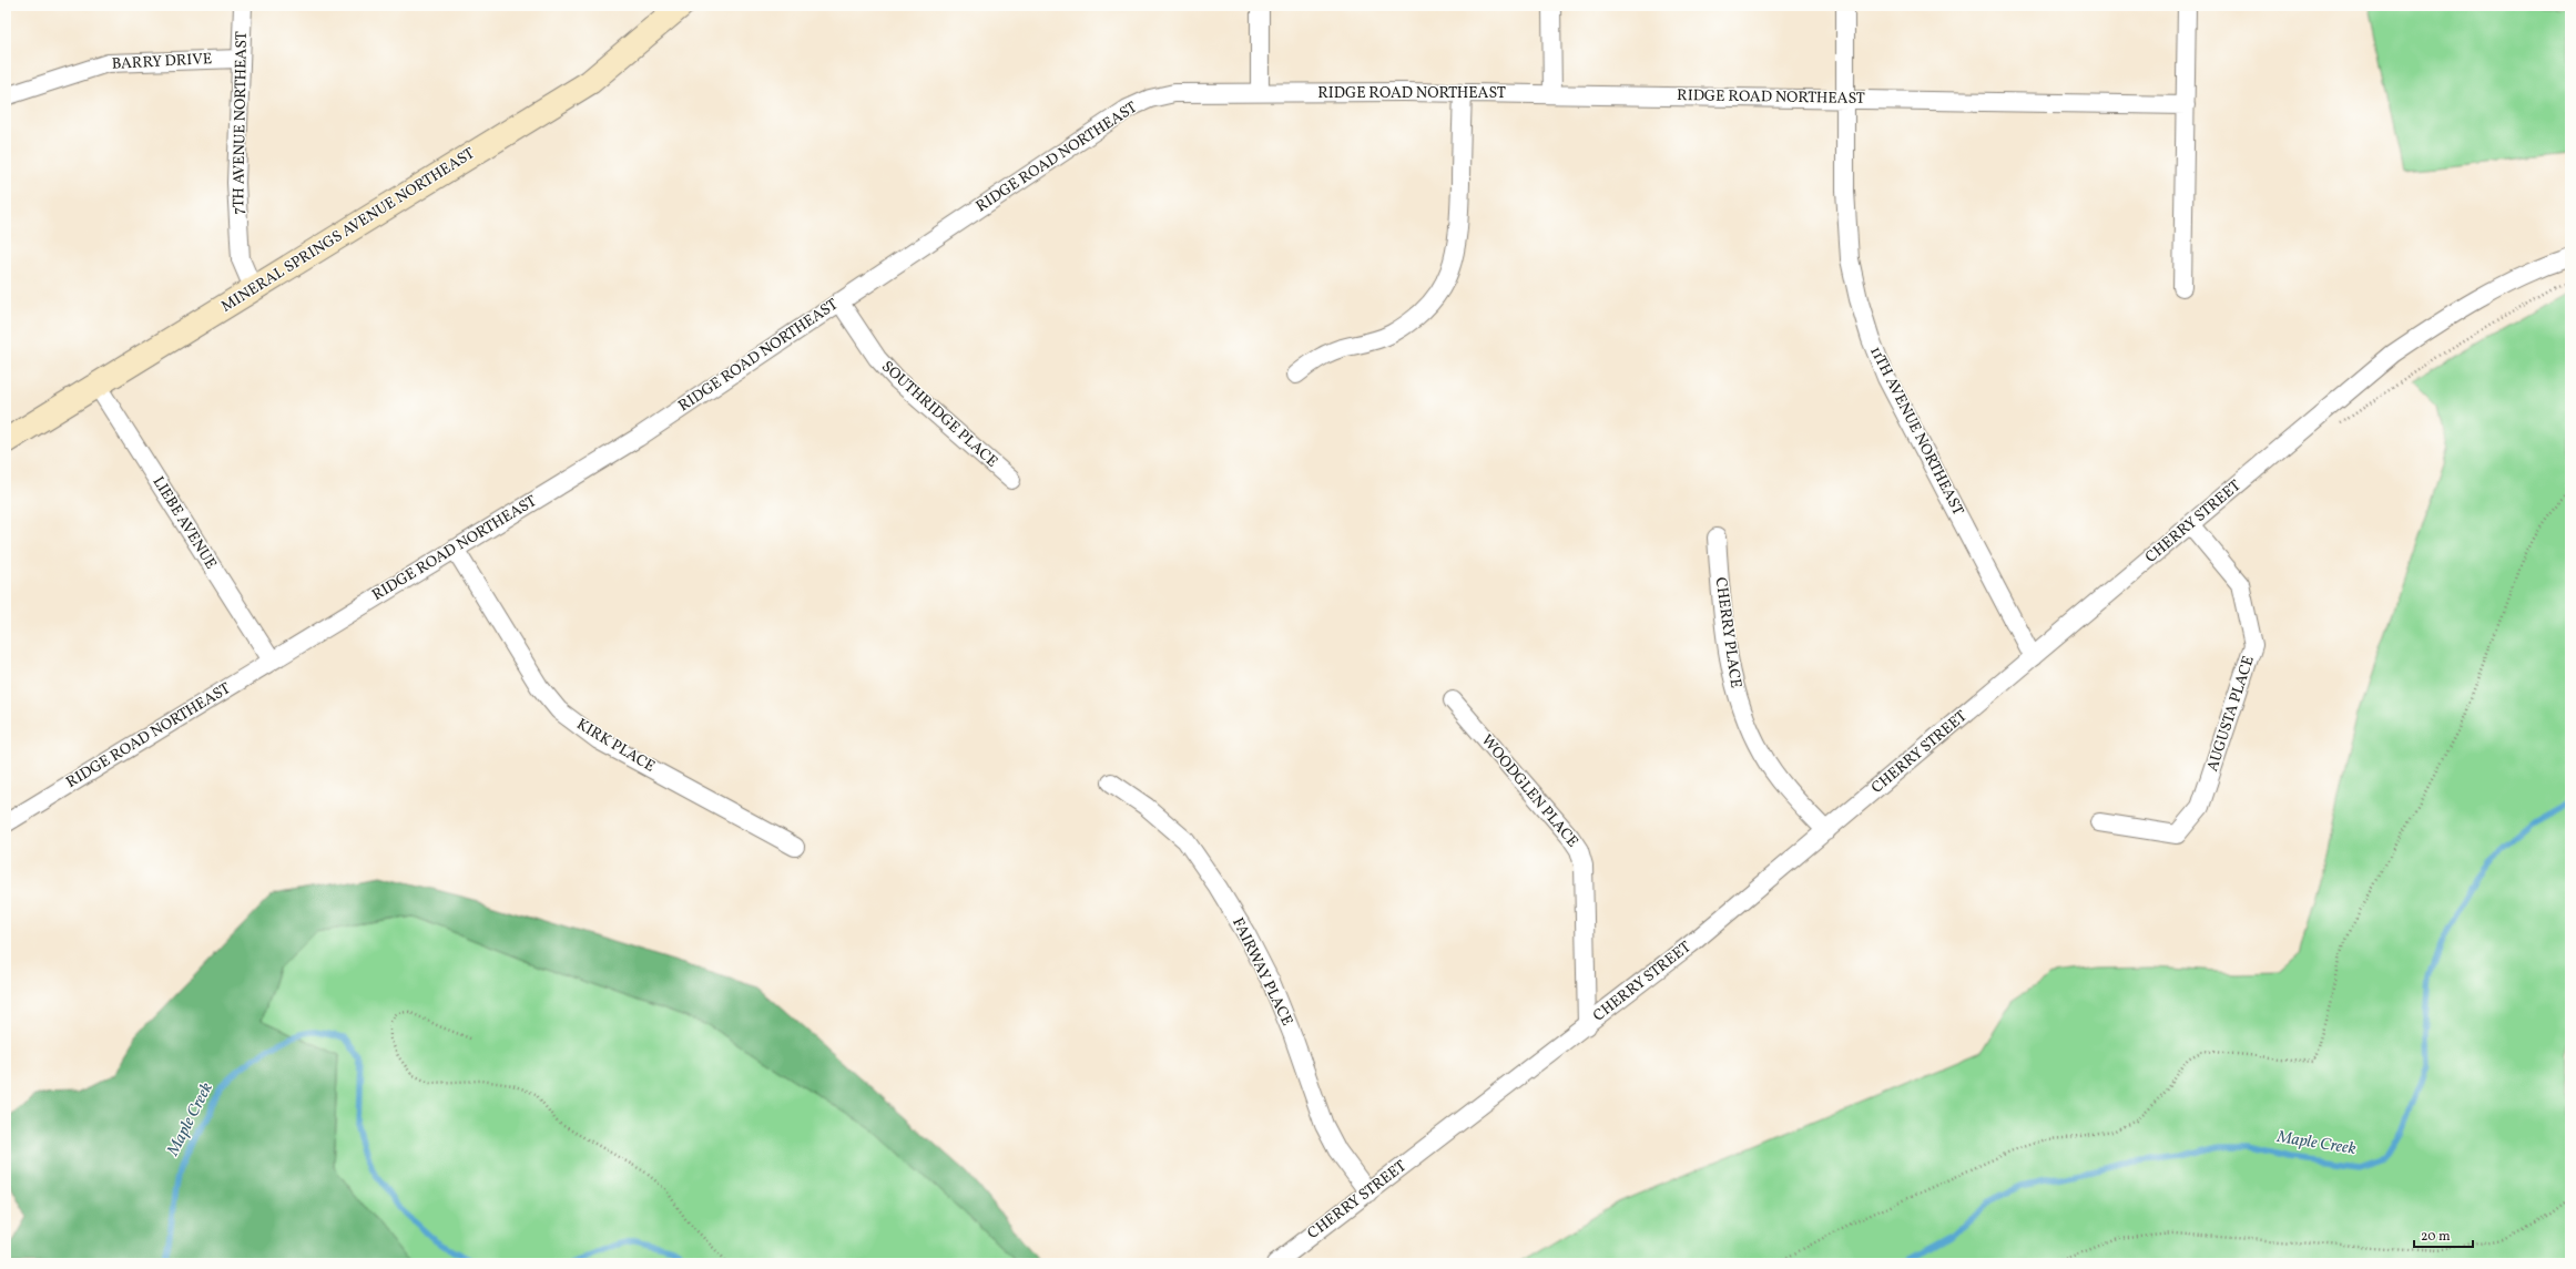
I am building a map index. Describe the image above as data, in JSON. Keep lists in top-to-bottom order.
{
  "streets": {
    "main road": ["MINERAL SPRINGS AVENUE NORTHEAST"],
    "street": [
      "BARRY DRIVE",
      "RIDGE ROAD NORTHEAST",
      "7TH AVENUE NORTHEAST",
      "SOUTHRIDGE PLACE",
      "11TH AVENUE NORTHEAST",
      "CHERRY STREET",
      "LIEBE AVENUE",
      "CHERRY PLACE",
      "AUGUSTA PLACE",
      "KIRK PLACE",
      "WOODGLEN PLACE",
      "FAIRWAY PLACE"
    ]
  },
  "crossings": [
    ["BARRY DRIVE", "7TH AVENUE NORTHEAST"],
    ["RIDGE ROAD NORTHEAST", "SOUTHRIDGE PLACE"],
    ["RIDGE ROAD NORTHEAST", "11TH AVENUE NORTHEAST"],
    ["RIDGE ROAD NORTHEAST", "LIEBE AVENUE"],
    ["RIDGE ROAD NORTHEAST", "KIRK PLACE"],
    ["7TH AVENUE NORTHEAST", "MINERAL SPRINGS AVENUE NORTHEAST"],
    ["MINERAL SPRINGS AVENUE NORTHEAST", "LIEBE AVENUE"],
    ["11TH AVENUE NORTHEAST", "CHERRY STREET"],
    ["CHERRY STREET", "CHERRY PLACE"],
    ["CHERRY STREET", "AUGUSTA PLACE"],
    ["CHERRY STREET", "WOODGLEN PLACE"],
    ["CHERRY STREET", "FAIRWAY PLACE"]
  ],
  "water": ["Maple Creek"],
  "scale_bar": "20 m"
}
